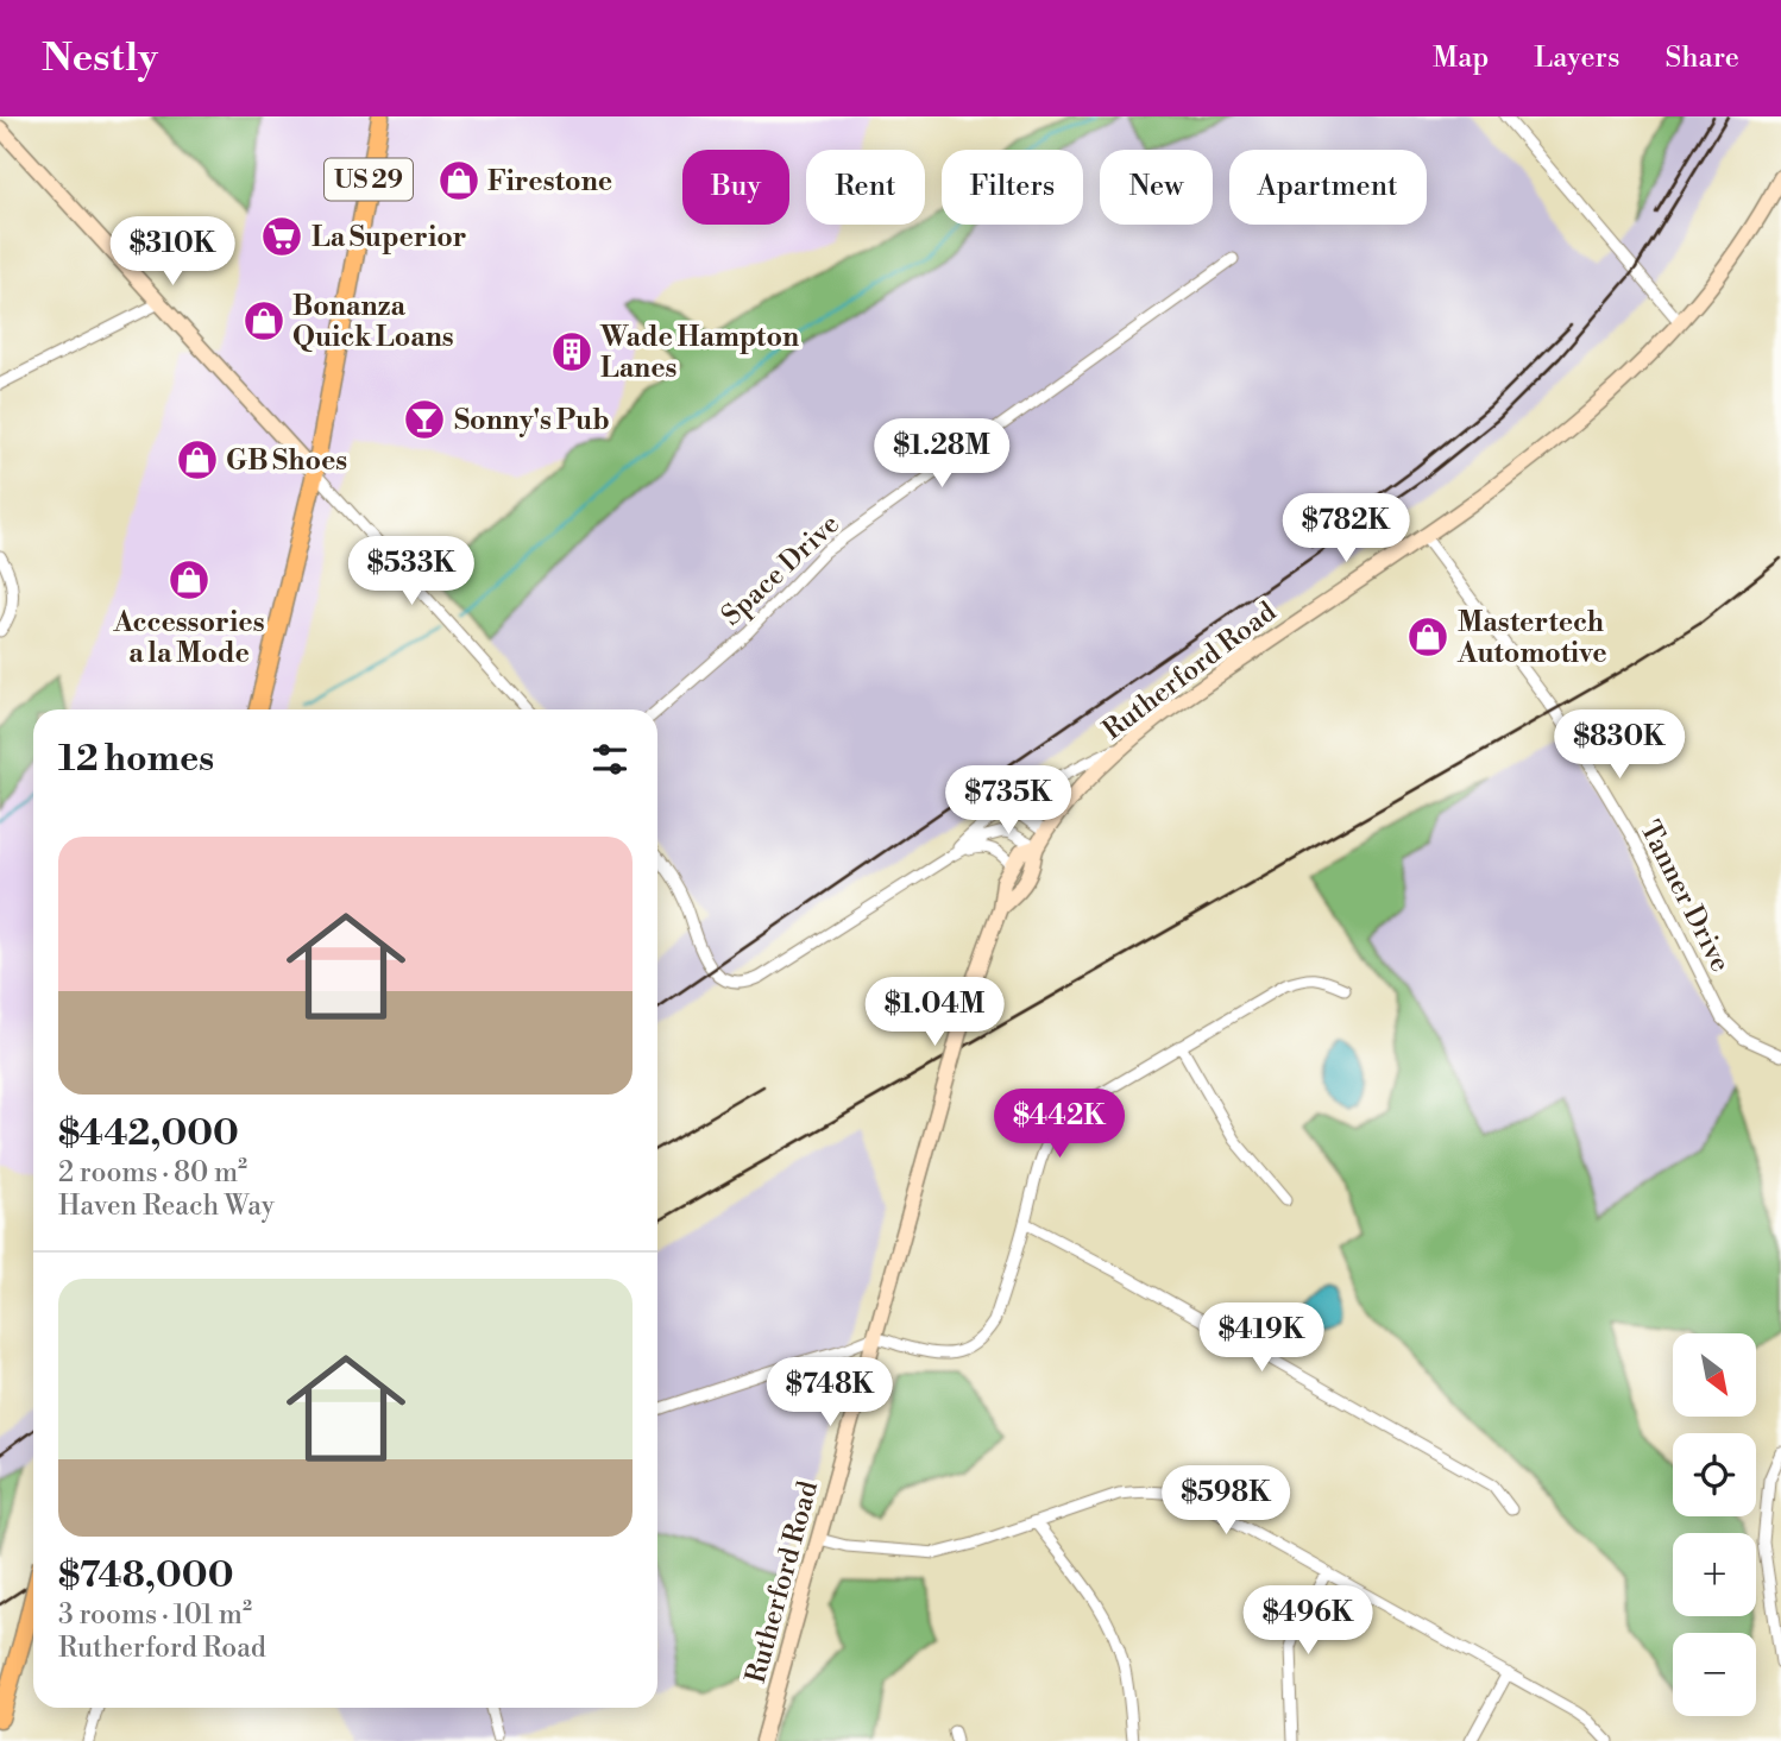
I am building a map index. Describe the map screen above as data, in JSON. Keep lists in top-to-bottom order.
{
  "streets": {
    "main road": ["US 29"],
    "street": ["Space Drive", "Rutherford Road", "Tanner Drive"]
  },
  "crossings": [
    ["Rutherford Road", "Tanner Drive"]
  ],
  "places": {
    "shop": [
      "Firestone",
      "Bonanza Quick Loans",
      "GB Shoes",
      "Accessories a la Mode",
      "Mastertech Automotive"
    ],
    "supermarket": ["La Superior"],
    "building": ["Wade Hampton Lanes"],
    "bar": ["Sonny's Pub"]
  },
  "north": "bottom right",
  "page": {
    "header": "Nestly",
    "nav": ["Map", "Layers", "Share"],
    "chip": [
      "Buy",
      "Rent",
      "Filters",
      "New",
      "Apartment"
    ],
    "price": [
      "$310K",
      "$1.28M",
      "$782K",
      "$533K",
      "$830K",
      "$735K",
      "$1.04M",
      "$442K",
      "$419K",
      "$748K",
      "$598K",
      "$496K"
    ],
    "heading": "12 homes",
    "list": [
      {
        "name": "$442,000",
        "note": "2 rooms · 80 m² · Haven Reach Way"
      },
      {
        "name": "$748,000",
        "note": "3 rooms · 101 m² · Rutherford Road"
      }
    ],
    "map_buttons": ["+", "−"]
  }
}
